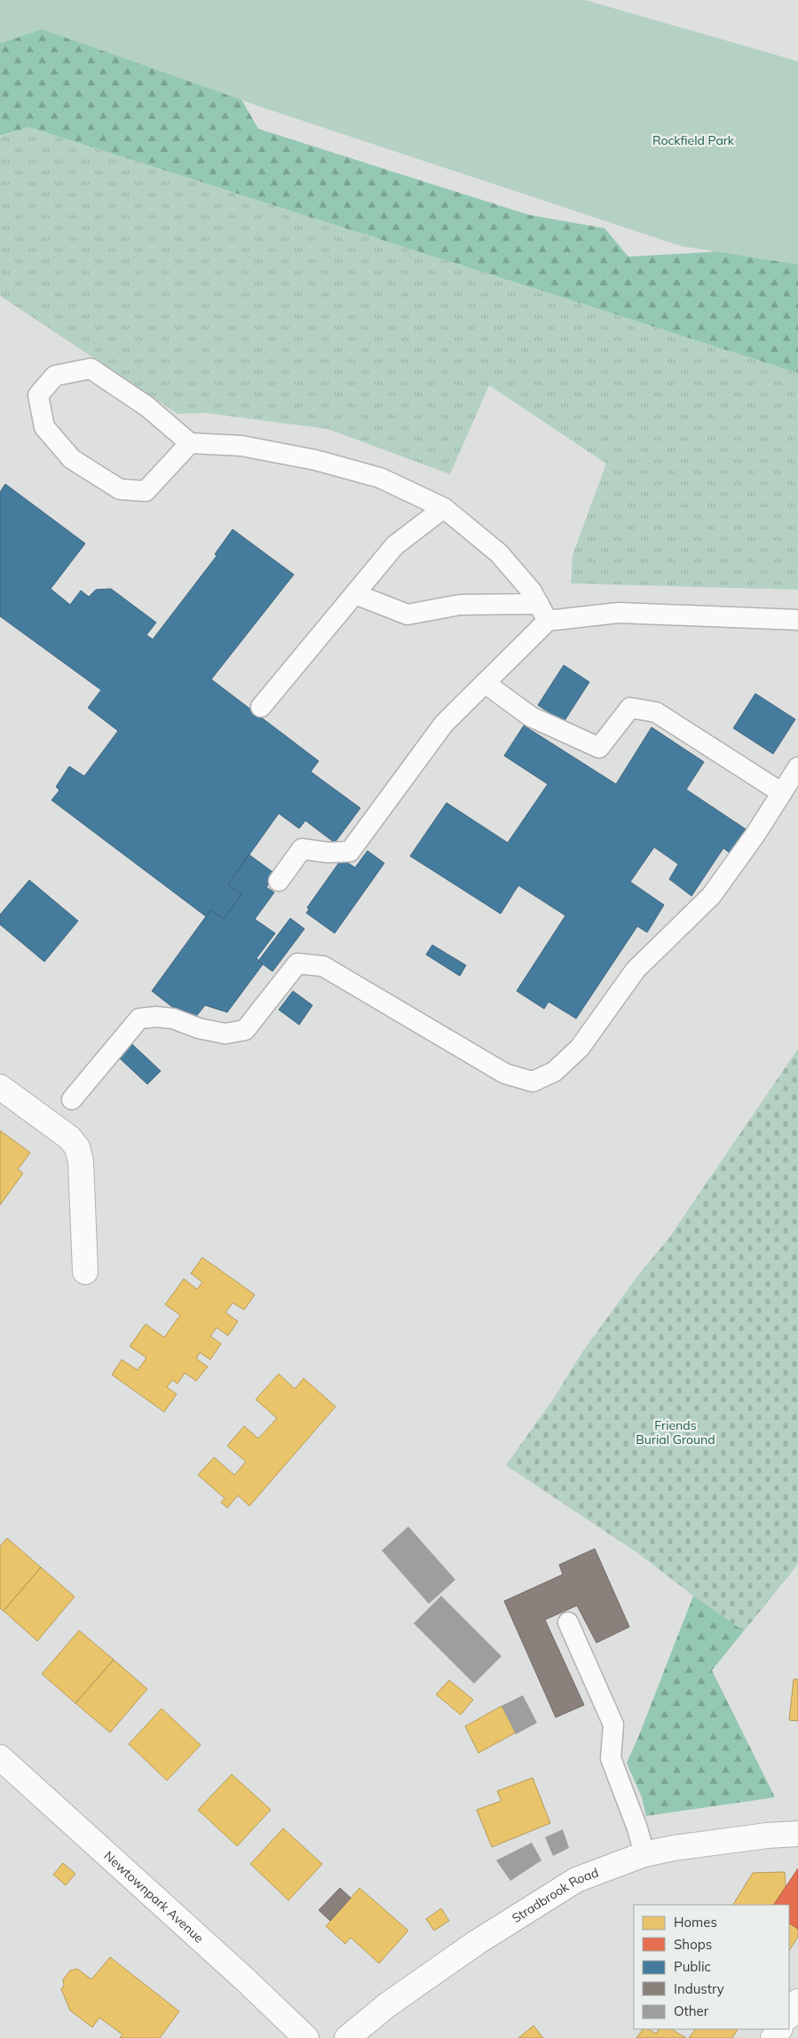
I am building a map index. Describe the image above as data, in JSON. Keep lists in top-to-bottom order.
{
  "streets": {
    "main road": ["Stradbrook Road", "Newtownpark Avenue"]
  },
  "parks": ["Rockfield Park", "Friends Burial Ground"],
  "legend": [
    "Homes",
    "Shops",
    "Public",
    "Industry",
    "Other"
  ]
}
